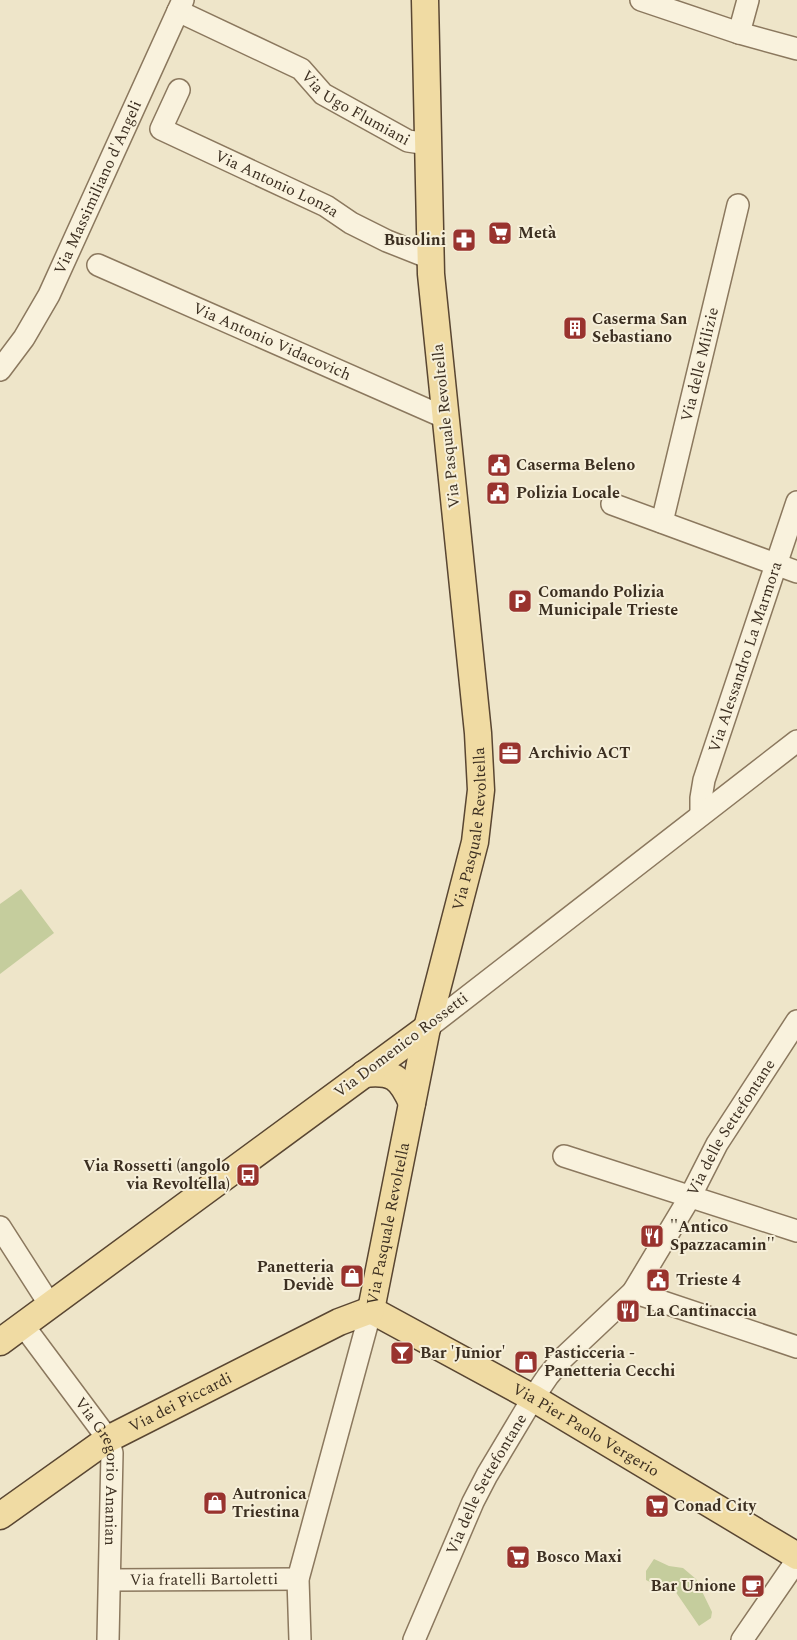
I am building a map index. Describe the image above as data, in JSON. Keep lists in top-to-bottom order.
{
  "streets": {
    "main road": [
      "Via Pasquale Revoltella",
      "Via Domenico Rossetti",
      "Via dei Piccardi",
      "Via Pier Paolo Vergerio"
    ],
    "street": [
      "Via Ugo Flumiani",
      "Via Antonio Lonza",
      "Via Massimiliano d'Angeli",
      "Via Antonio Vidacovich",
      "Via delle Milizie",
      "Via Alessandro La Marmora",
      "Via delle Settefontane",
      "Via Gregorio Ananian",
      "Via fratelli Bartoletti"
    ]
  },
  "crossings": [
    ["Via Ugo Flumiani", "Via Massimiliano d'Angeli"],
    ["Via Ugo Flumiani", "Via Pasquale Revoltella"],
    ["Via Antonio Lonza", "Via Pasquale Revoltella"],
    ["Via Antonio Vidacovich", "Via Pasquale Revoltella"],
    ["Via Pasquale Revoltella", "Via Domenico Rossetti"],
    ["Via Pasquale Revoltella", "Via dei Piccardi"],
    ["Via Pasquale Revoltella", "Via Pier Paolo Vergerio"],
    ["Via Pasquale Revoltella", "Via fratelli Bartoletti"],
    ["Via Alessandro La Marmora", "Via Domenico Rossetti"],
    ["Via Domenico Rossetti", "Via Gregorio Ananian"],
    ["Via delle Settefontane", "Via Pier Paolo Vergerio"],
    ["Via dei Piccardi", "Via Pier Paolo Vergerio"],
    ["Via dei Piccardi", "Via Gregorio Ananian"],
    ["Via Gregorio Ananian", "Via fratelli Bartoletti"]
  ],
  "places": {
    "supermarket": ["Metà", "Conad City", "Bosco Maxi"],
    "pharmacy": ["Busolini"],
    "building": ["Caserma San Sebastiano"],
    "public building": ["Caserma Beleno", "Polizia Locale", "Trieste 4"],
    "parking": ["Comando Polizia Municipale Trieste"],
    "office": ["Archivio ACT"],
    "bus stop": ["Via Rossetti (angolo via Revoltella)"],
    "restaurant": ["''Antico Spazzacamin''", "La Cantinaccia"],
    "shop": ["Panetteria Devidè", "Pasticceria - Panetteria Cecchi", "Autronica Triestina"],
    "bar": ["Bar 'Junior'"],
    "cafe": ["Bar Unione"]
  }
}
